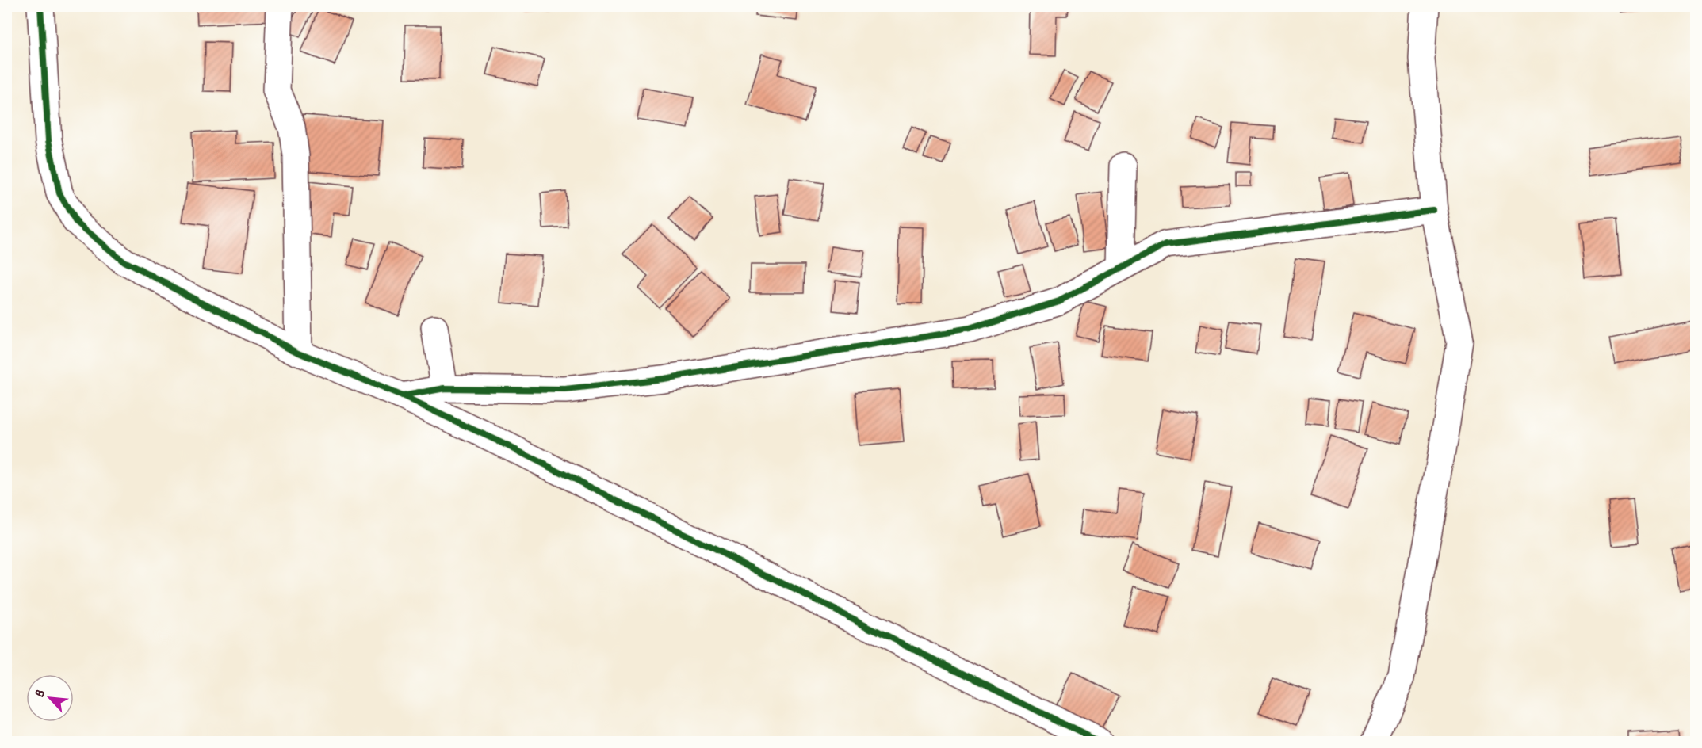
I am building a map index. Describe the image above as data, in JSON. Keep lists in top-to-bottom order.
{
  "north": "top left"
}
